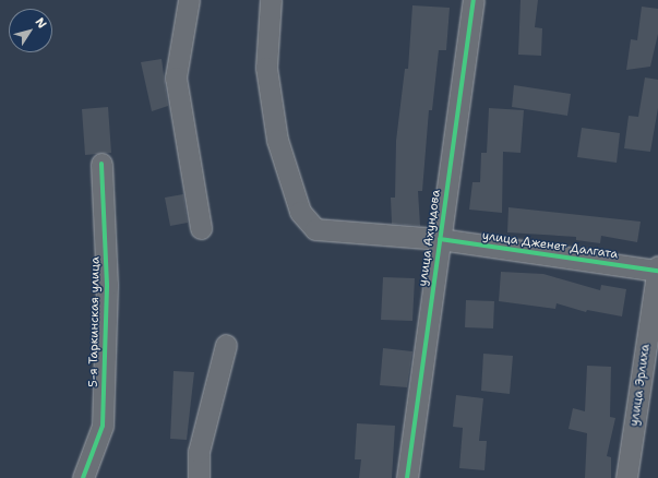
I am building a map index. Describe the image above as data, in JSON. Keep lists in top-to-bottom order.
{
  "streets": {
    "street": [
      "улица Ахундова",
      "улица Дженет Далгата",
      "5-я Таркинская улица",
      "улица Эрлиха"
    ]
  },
  "crossings": [
    ["улица Ахундова", "улица Дженет Далгата"],
    ["улица Дженет Далгата", "улица Эрлиха"]
  ],
  "north": "top right"
}
